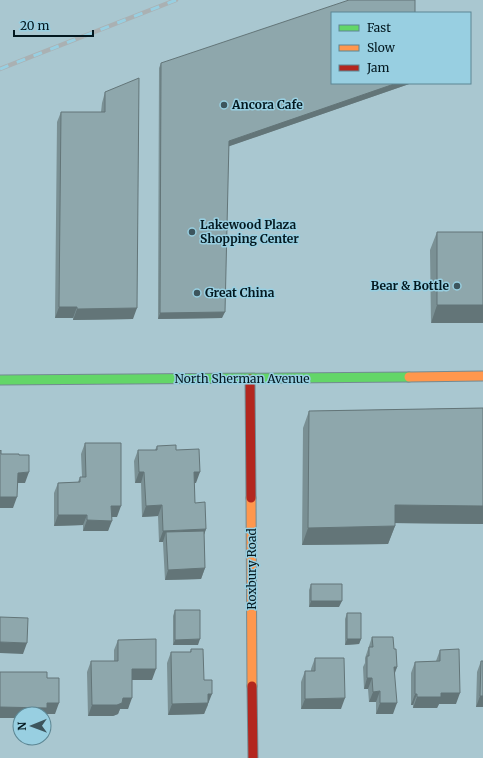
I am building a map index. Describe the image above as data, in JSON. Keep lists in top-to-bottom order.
{
  "streets": {
    "street": ["North Sherman Avenue", "Roxbury Road"]
  },
  "crossings": [
    ["North Sherman Avenue", "Roxbury Road"]
  ],
  "places": [
    "Ancora Cafe",
    "Lakewood Plaza Shopping Center",
    "Bear & Bottle",
    "Great China"
  ],
  "legend": ["Fast", "Slow", "Jam"],
  "scale_bar": "20 m",
  "north": "left"
}
